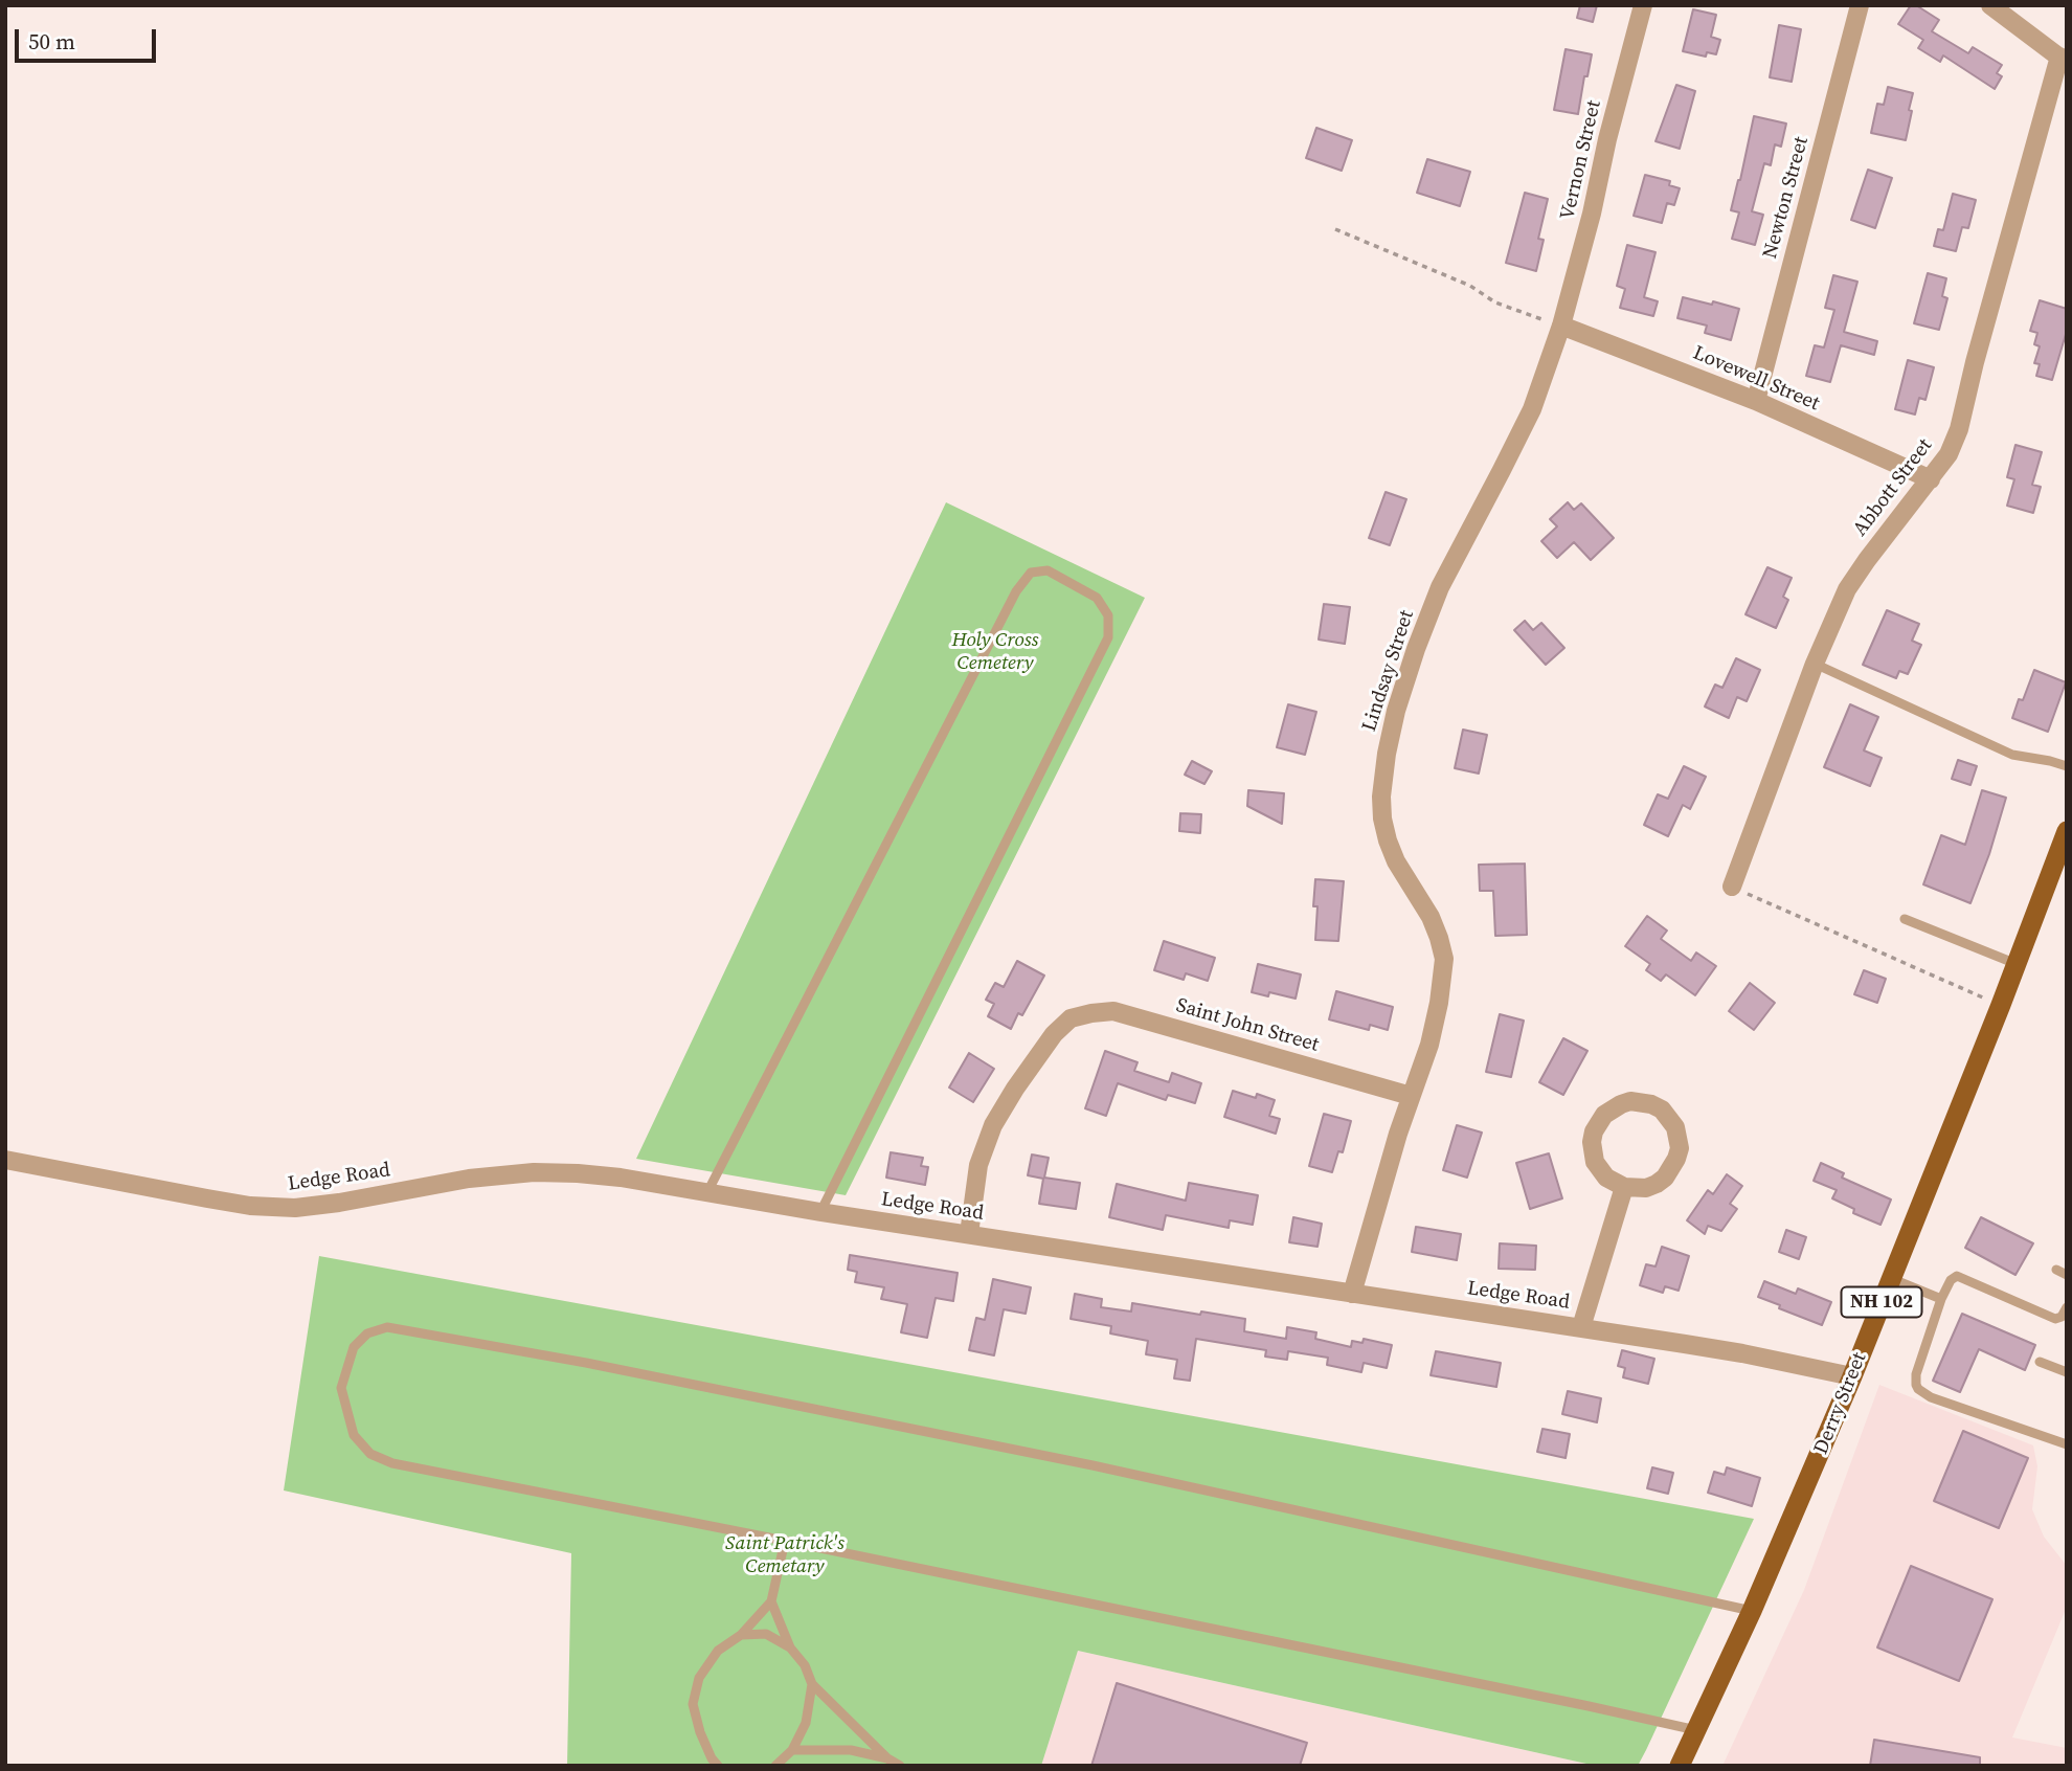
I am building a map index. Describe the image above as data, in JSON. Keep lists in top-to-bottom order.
{
  "streets": {
    "main road": ["NH 102", "Derry Street"],
    "street": [
      "Vernon Street",
      "Newton Street",
      "Lovewell Street",
      "Abbott Street",
      "Lindsay Street",
      "Saint John Street",
      "Ledge Road"
    ]
  },
  "crossings": [
    ["Vernon Street", "Lovewell Street"],
    ["Vernon Street", "Lindsay Street"],
    ["Newton Street", "Lovewell Street"],
    ["Lovewell Street", "Abbott Street"],
    ["Lovewell Street", "Lindsay Street"],
    ["Lindsay Street", "Saint John Street"],
    ["Lindsay Street", "Ledge Road"],
    ["Saint John Street", "Ledge Road"],
    ["Ledge Road", "Derry Street"]
  ],
  "parks": ["Holy Cross Cemetery", "Saint Patrick's Cemetary"],
  "scale_bar": "50 m"
}
